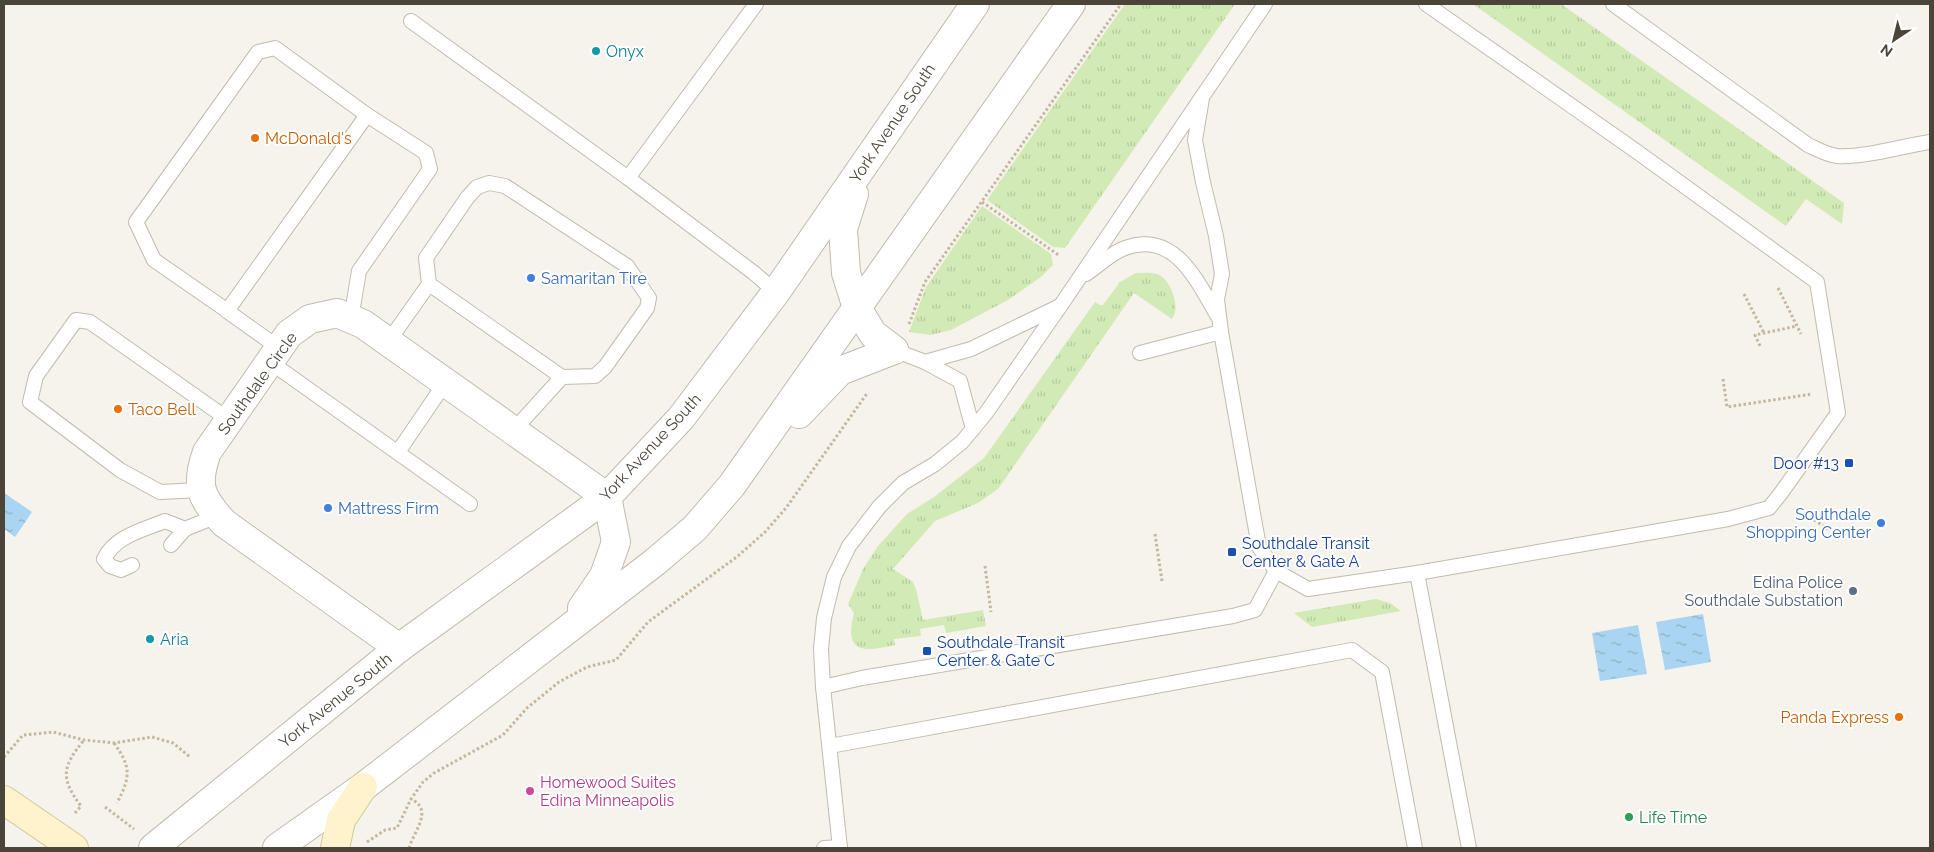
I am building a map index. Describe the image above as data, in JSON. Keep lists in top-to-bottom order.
{
  "streets": {
    "street": ["York Avenue South", "Southdale Circle"]
  },
  "crossings": [
    ["York Avenue South", "Southdale Circle"]
  ],
  "places": {
    "other": [
      "Onyx",
      "McDonald's",
      "Samaritan Tire",
      "Taco Bell",
      "Mattress Firm",
      "Southdale Shopping Center",
      "Edina Police Southdale Substation",
      "Aria",
      "Panda Express",
      "Homewood Suites Edina Minneapolis",
      "Life Time"
    ],
    "transit": ["Door #13", "Southdale Transit Center & Gate A", "Southdale Transit Center & Gate C"]
  },
  "north": "bottom left"
}
